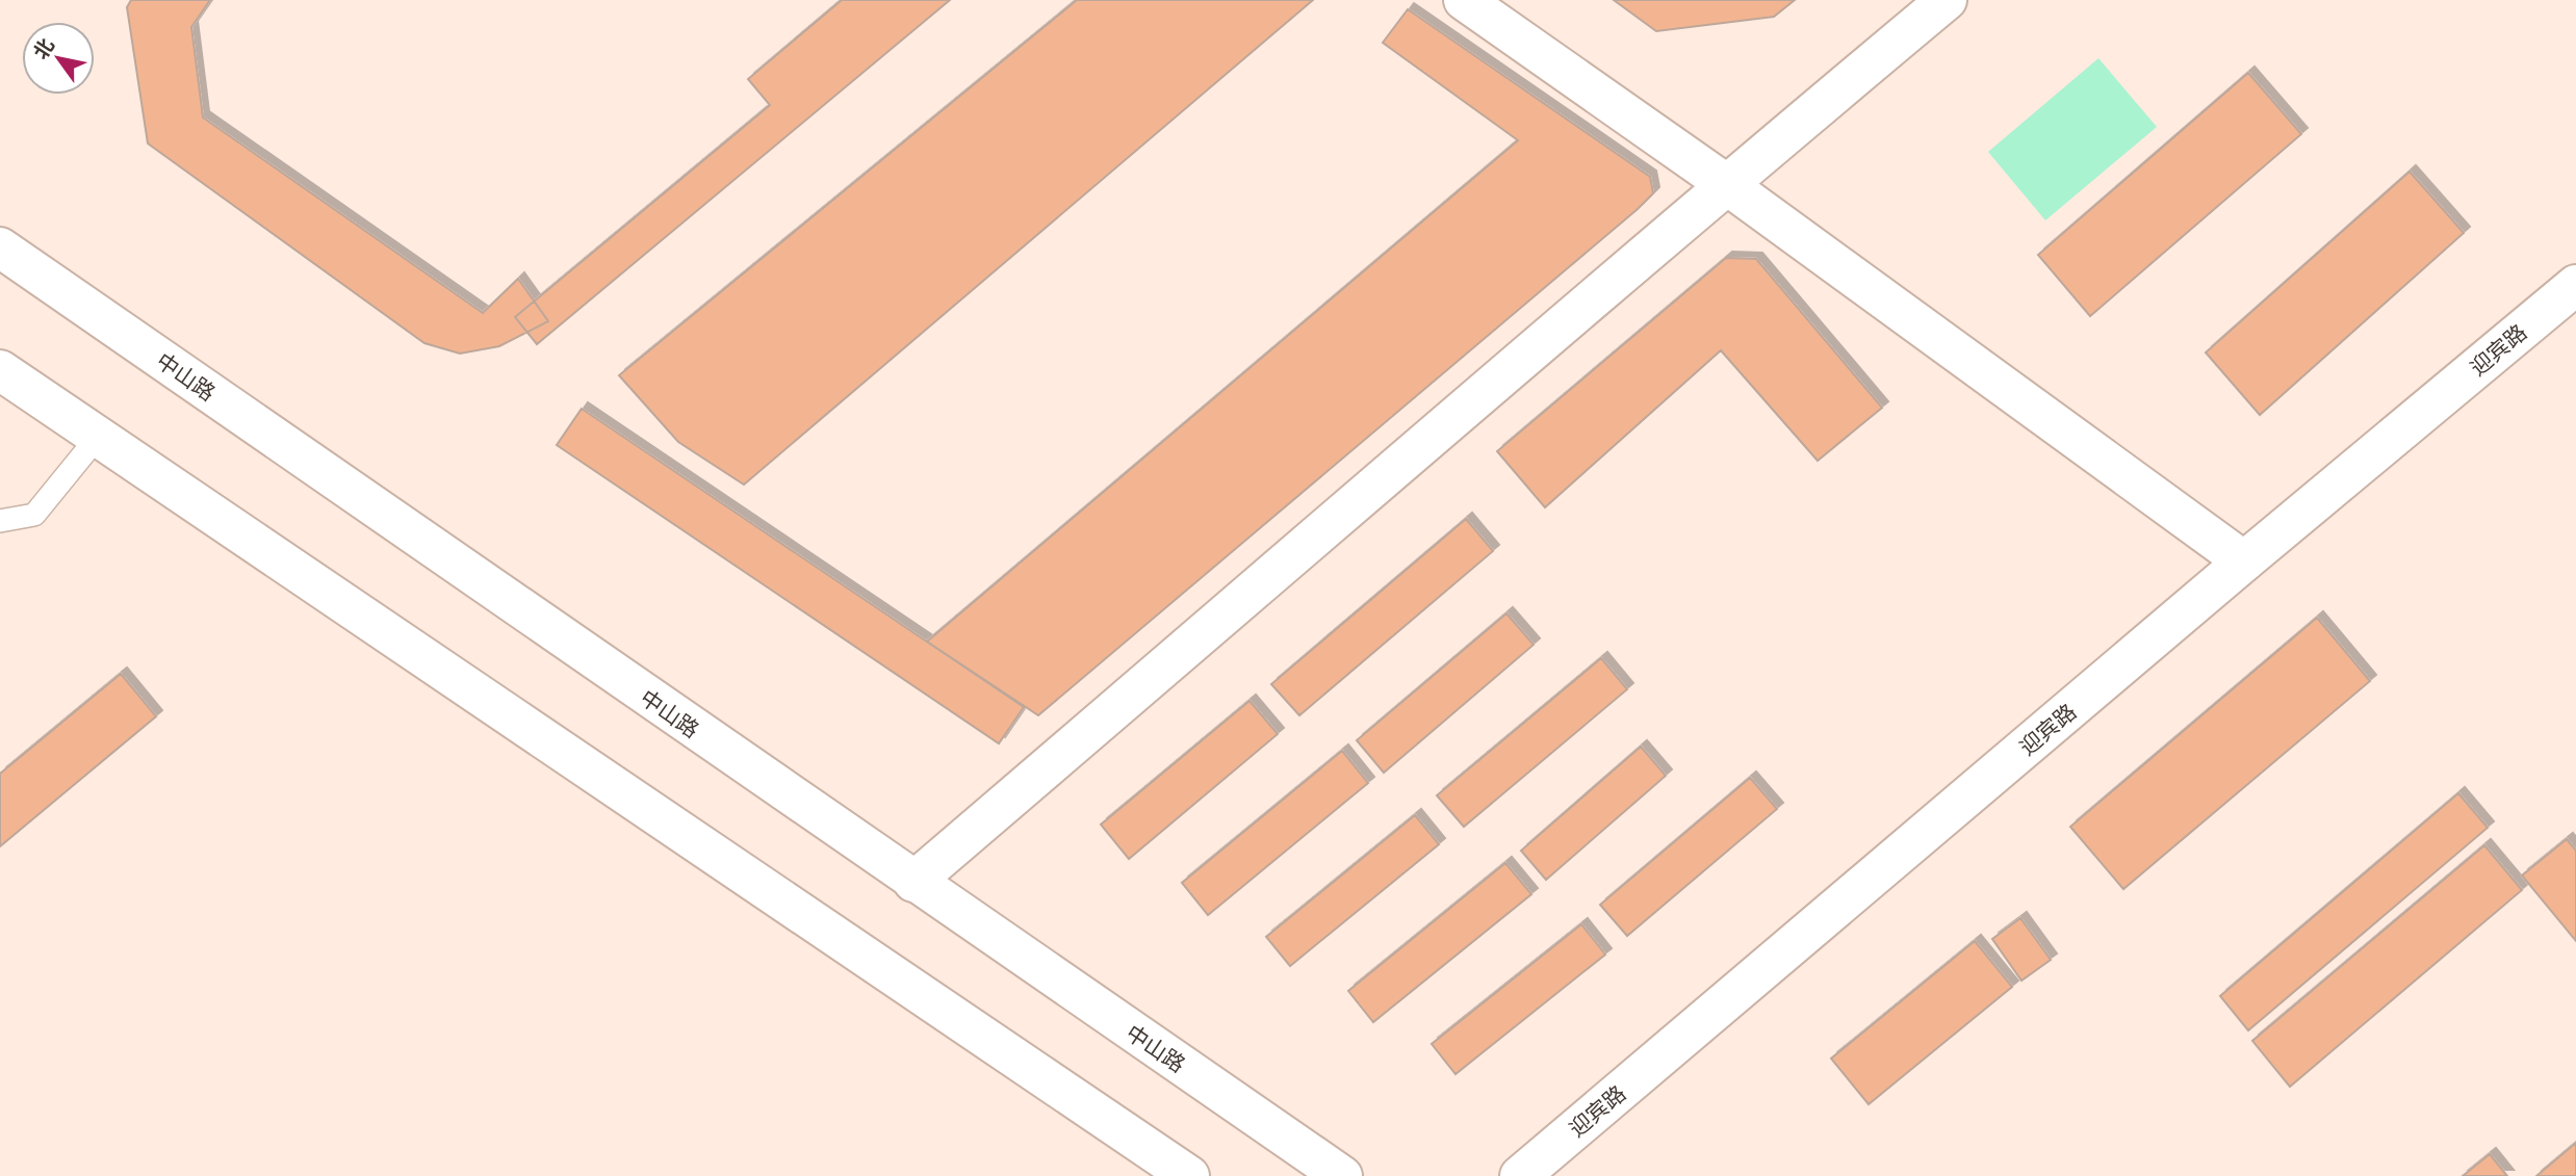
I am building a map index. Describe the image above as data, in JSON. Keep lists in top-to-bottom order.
{
  "streets": {
    "main road": ["迎宾路", "中山路"]
  },
  "north": "top left"
}
